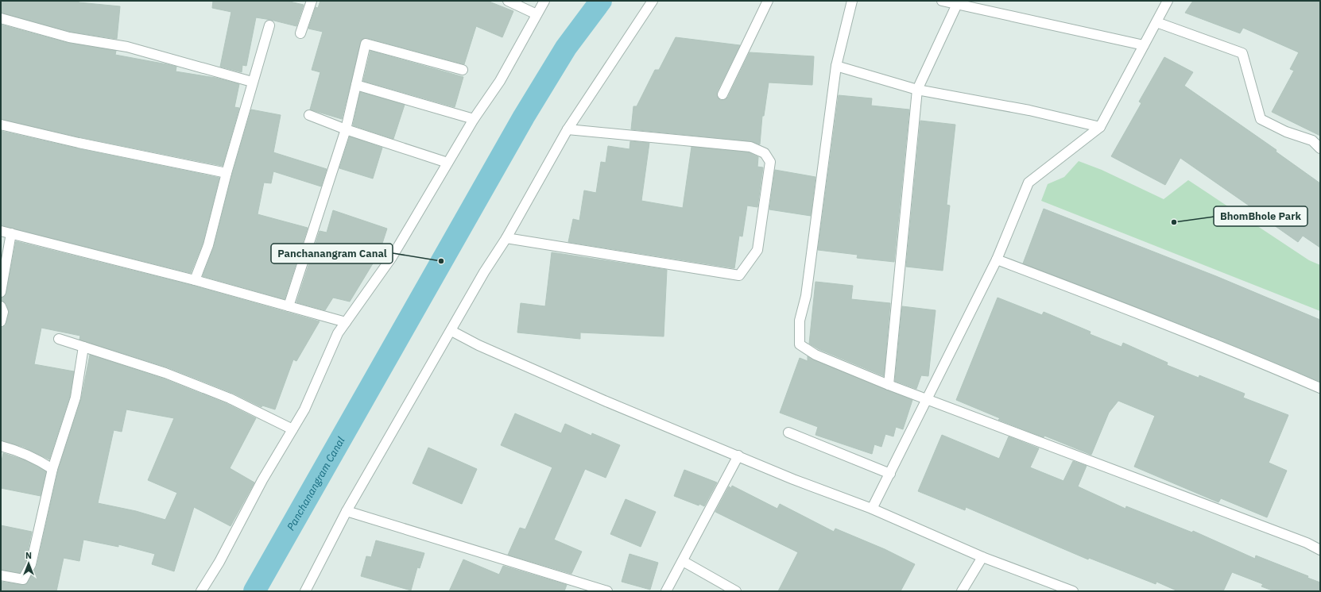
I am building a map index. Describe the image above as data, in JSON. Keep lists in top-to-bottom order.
{
  "water": ["Panchanangram Canal"],
  "places": ["BhomBhole Park", "Panchanangram Canal"],
  "north": "top"
}
